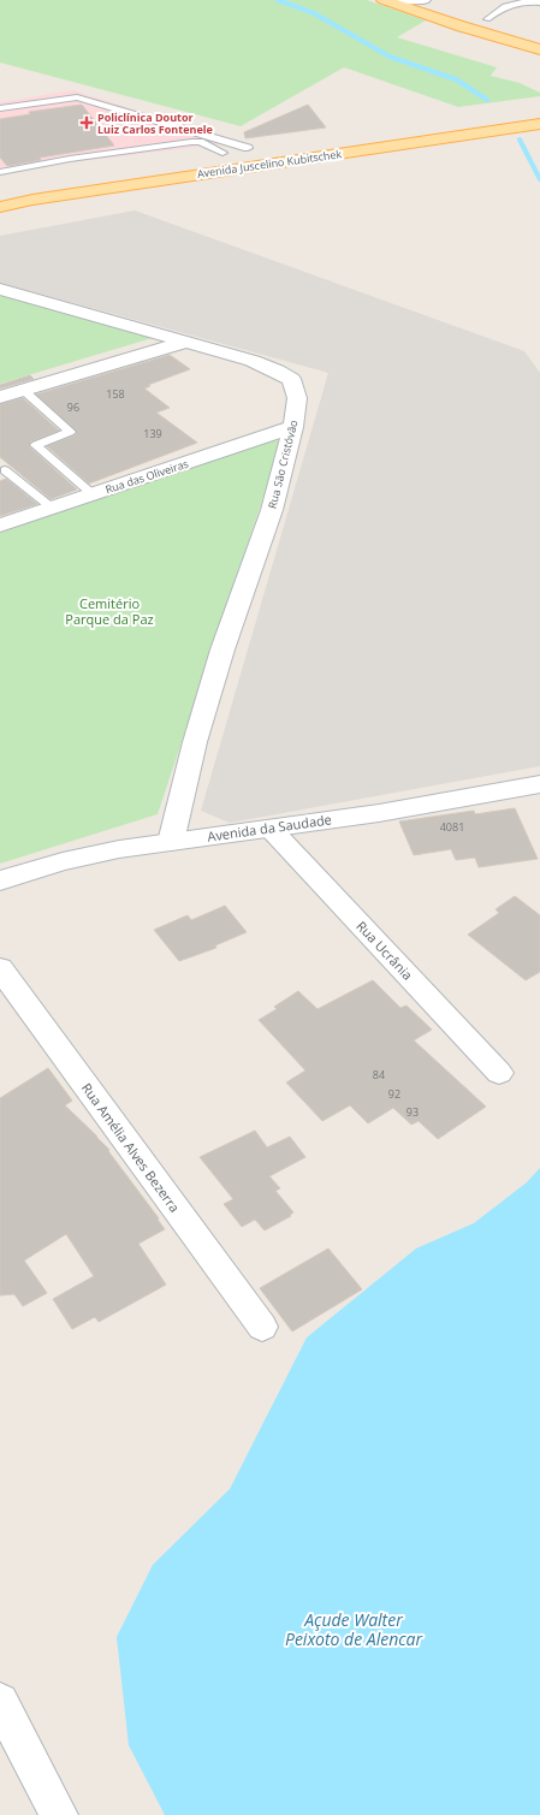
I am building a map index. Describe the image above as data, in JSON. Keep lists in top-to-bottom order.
{
  "streets": {
    "main road": ["Avenida Juscelino Kubitschek"],
    "street": [
      "Rua São Cristóvão",
      "Rua das Oliveiras",
      "Avenida da Saudade",
      "Rua Ucrânia",
      "Rua Amélia Alves Bezerra"
    ]
  },
  "crossings": [
    ["Rua São Cristóvão", "Rua das Oliveiras"],
    ["Rua São Cristóvão", "Avenida da Saudade"],
    ["Avenida da Saudade", "Rua Ucrânia"]
  ],
  "water": ["Açude Walter Peixoto de Alencar"],
  "parks": ["Cemitério Parque da Paz"],
  "places": {
    "health": ["Policlínica Doutor Luiz Carlos Fontenele"]
  },
  "house_numbers": [
    "158",
    "96",
    "139",
    "4081",
    "84",
    "92",
    "93"
  ]
}
